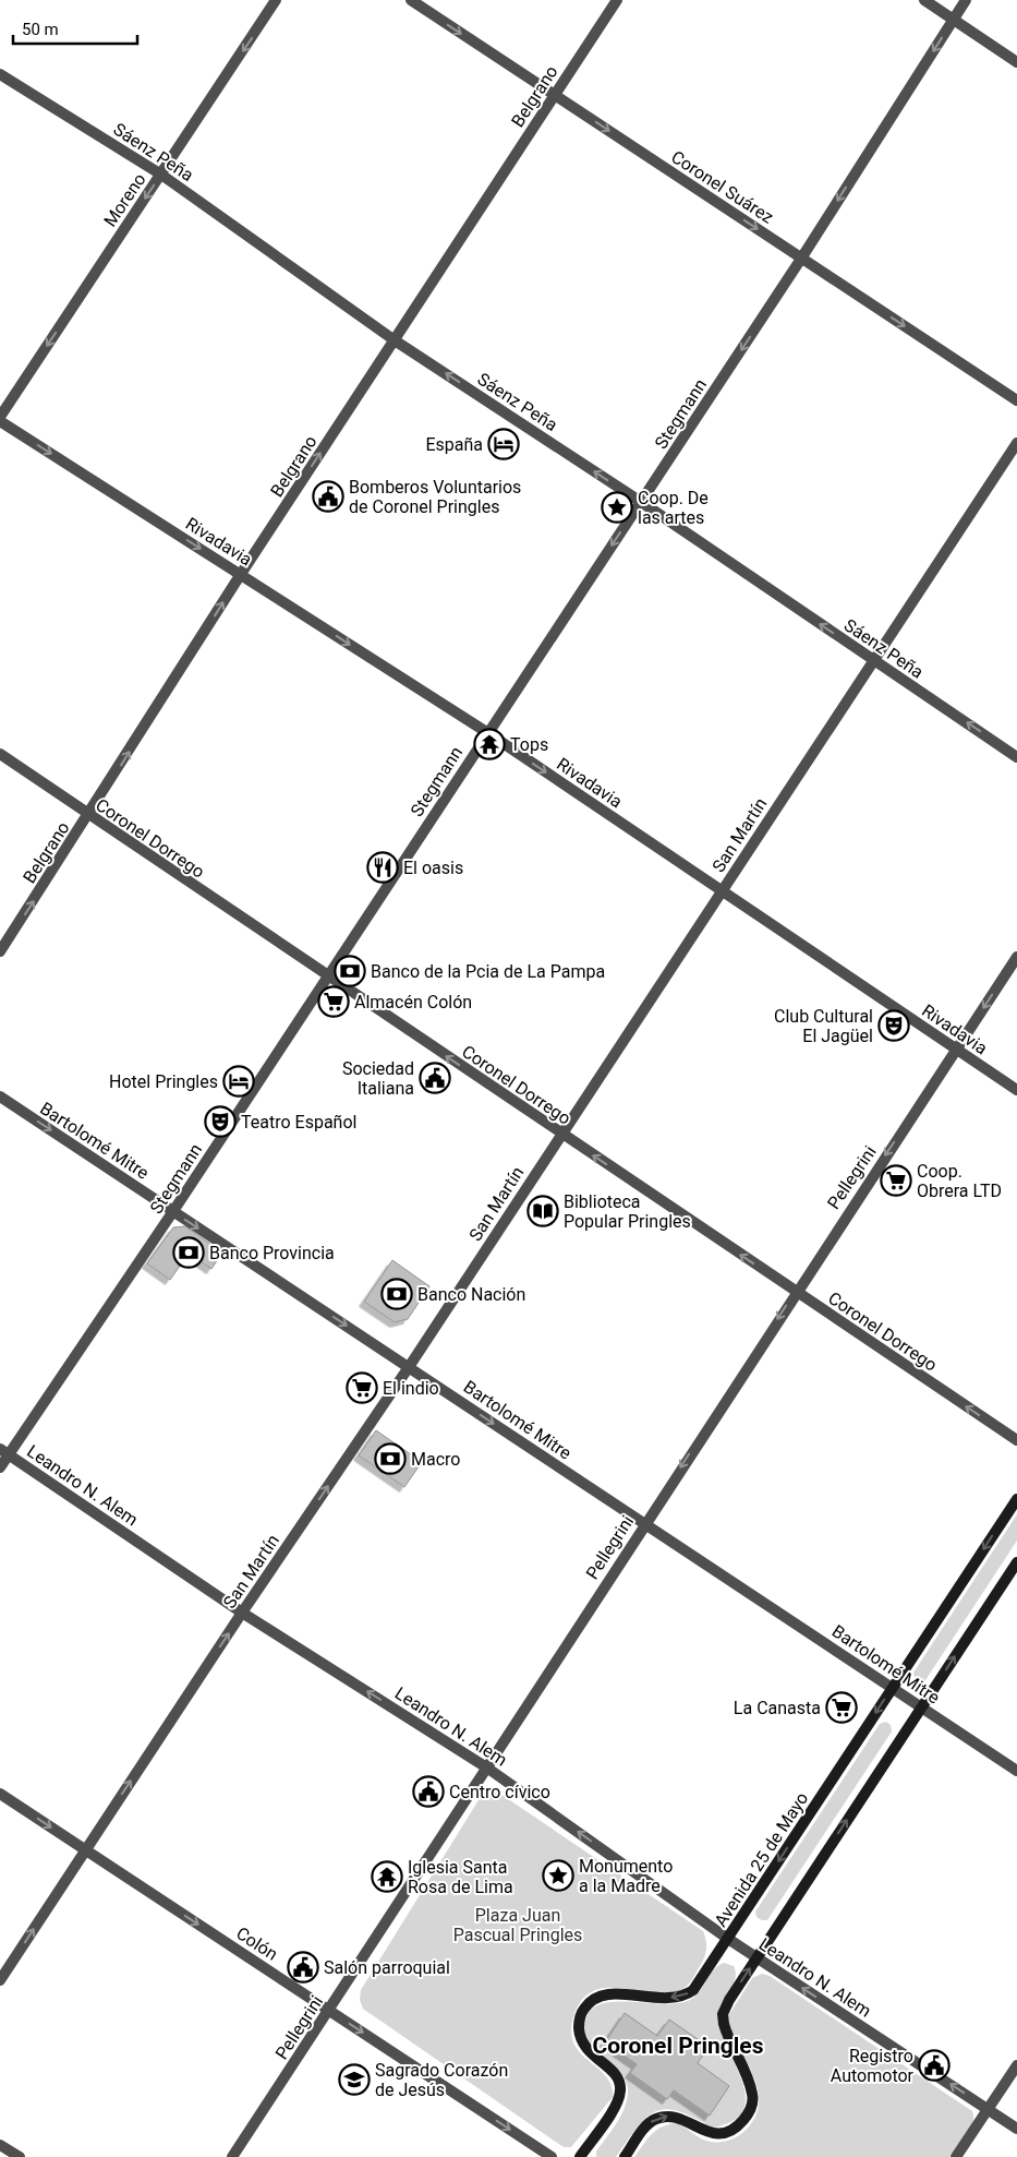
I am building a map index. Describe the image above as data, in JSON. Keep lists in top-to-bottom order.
{
  "streets": {
    "main road": ["Avenida 25 de Mayo"],
    "street": [
      "Belgrano",
      "Sáenz Peña",
      "Coronel Suárez",
      "Moreno",
      "Stegmann",
      "Rivadavia",
      "San Martín",
      "Coronel Dorrego",
      "Bartolomé Mitre",
      "Pellegrini",
      "Leandro N. Alem",
      "Colón"
    ]
  },
  "crossings": [
    ["Belgrano", "Sáenz Peña"],
    ["Belgrano", "Coronel Suárez"],
    ["Belgrano", "Rivadavia"],
    ["Belgrano", "Coronel Dorrego"],
    ["Sáenz Peña", "Moreno"],
    ["Sáenz Peña", "Stegmann"],
    ["Sáenz Peña", "San Martín"],
    ["Coronel Suárez", "Stegmann"],
    ["Stegmann", "Rivadavia"],
    ["Stegmann", "Coronel Dorrego"],
    ["Stegmann", "Bartolomé Mitre"],
    ["Stegmann", "Leandro N. Alem"],
    ["Rivadavia", "San Martín"],
    ["Rivadavia", "Pellegrini"],
    ["San Martín", "Coronel Dorrego"],
    ["San Martín", "Bartolomé Mitre"],
    ["San Martín", "Leandro N. Alem"],
    ["San Martín", "Colón"],
    ["Coronel Dorrego", "Pellegrini"],
    ["Bartolomé Mitre", "Pellegrini"],
    ["Bartolomé Mitre", "Avenida 25 de Mayo"],
    ["Pellegrini", "Leandro N. Alem"],
    ["Pellegrini", "Colón"],
    ["Leandro N. Alem", "Avenida 25 de Mayo"]
  ],
  "one_way": [
    "Belgrano",
    "Sáenz Peña",
    "Coronel Suárez",
    "Moreno",
    "Stegmann",
    "Rivadavia",
    "San Martín",
    "Coronel Dorrego",
    "Bartolomé Mitre",
    "Pellegrini",
    "Leandro N. Alem",
    "Colón"
  ],
  "districts": ["Coronel Pringles"],
  "parks": ["Plaza Juan Pascual Pringles"],
  "places": {
    "hotel": ["España", "Hotel Pringles"],
    "public building": [
      "Bomberos Voluntarios de Coronel Pringles",
      "Sociedad Italiana",
      "Centro cívico",
      "Salón parroquial",
      "Registro Automotor"
    ],
    "place": ["Coop. De las artes", "Monumento a la Madre"],
    "temple": ["Tops", "Iglesia Santa Rosa de Lima"],
    "restaurant": ["El oasis"],
    "bank": [
      "Banco de la Pcia de La Pampa",
      "Banco Provincia",
      "Banco Nación",
      "Macro"
    ],
    "supermarket": [
      "Almacén Colón",
      "Coop. Obrera LTD",
      "El indio",
      "La Canasta"
    ],
    "theatre": ["Club Cultural El Jagüel", "Teatro Español"],
    "library": ["Biblioteca Popular Pringles"],
    "school or university": ["Sagrado Corazón de Jesús"]
  },
  "scale_bar": "50 m"
}
